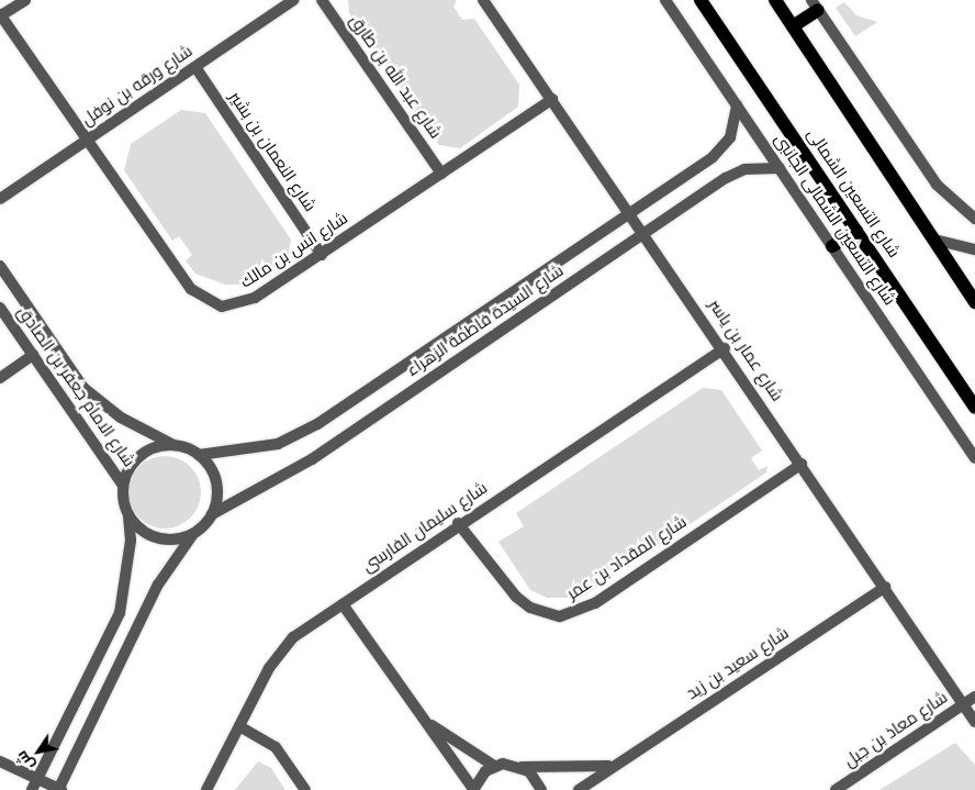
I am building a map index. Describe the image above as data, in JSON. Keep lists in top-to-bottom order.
{
  "streets": {
    "main road": ["شارع التسعين الشمالى"],
    "street": [
      "شارع عبد الله بن طارق",
      "شارع ورقه بن نوفل",
      "شارع النعمان بن بشير",
      "شارع التسعين الشمالى الجانبى",
      "شارع انس بن مالك",
      "شارع السيدة فاطمة الزهراء",
      "شارع عمار بن ياسر",
      "شارع الامام جعفر بن الصادق",
      "شارع سليمان الفارسى",
      "شارع المقداد بن عمر",
      "شارع سعيد بن زيد",
      "شارع معاذ بن جبل"
    ]
  },
  "crossings": [
    ["شارع عبد الله بن طارق", "شارع انس بن مالك"],
    ["شارع ورقه بن نوفل", "شارع النعمان بن بشير"],
    ["شارع ورقه بن نوفل", "شارع انس بن مالك"],
    ["شارع النعمان بن بشير", "شارع انس بن مالك"],
    ["شارع التسعين الشمالى الجانبى", "شارع السيدة فاطمة الزهراء"],
    ["شارع انس بن مالك", "شارع عمار بن ياسر"],
    ["شارع السيدة فاطمة الزهراء", "شارع عمار بن ياسر"],
    ["شارع السيدة فاطمة الزهراء", "شارع الامام جعفر بن الصادق"],
    ["شارع عمار بن ياسر", "شارع سليمان الفارسى"],
    ["شارع عمار بن ياسر", "شارع المقداد بن عمر"],
    ["شارع عمار بن ياسر", "شارع سعيد بن زيد"],
    ["شارع عمار بن ياسر", "شارع معاذ بن جبل"],
    ["شارع سليمان الفارسى", "شارع المقداد بن عمر"]
  ],
  "north": "bottom left"
}
